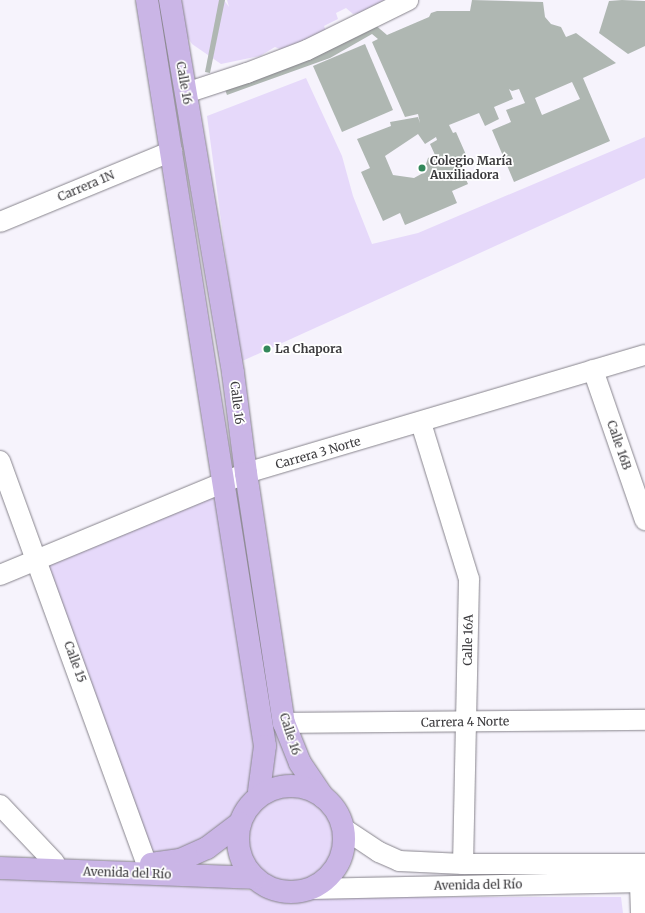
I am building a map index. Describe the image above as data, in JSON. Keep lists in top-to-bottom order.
{
  "streets": {
    "main road": ["Calle 16", "Avenida del Río"],
    "street": [
      "Carrera 1N",
      "Calle 16B",
      "Carrera 3 Norte",
      "Calle 16A",
      "Calle 15",
      "Carrera 4 Norte"
    ]
  },
  "crossings": [
    ["Calle 16", "Carrera 1N"],
    ["Calle 16", "Carrera 3 Norte"],
    ["Calle 16", "Carrera 4 Norte"],
    ["Calle 16", "Avenida del Río"],
    ["Calle 16B", "Carrera 3 Norte"],
    ["Carrera 3 Norte", "Calle 16A"],
    ["Carrera 3 Norte", "Calle 15"],
    ["Calle 16A", "Carrera 4 Norte"],
    ["Calle 16A", "Avenida del Río"],
    ["Calle 15", "Avenida del Río"]
  ],
  "places": ["Colegio María Auxiliadora", "La Chapora"]
}
